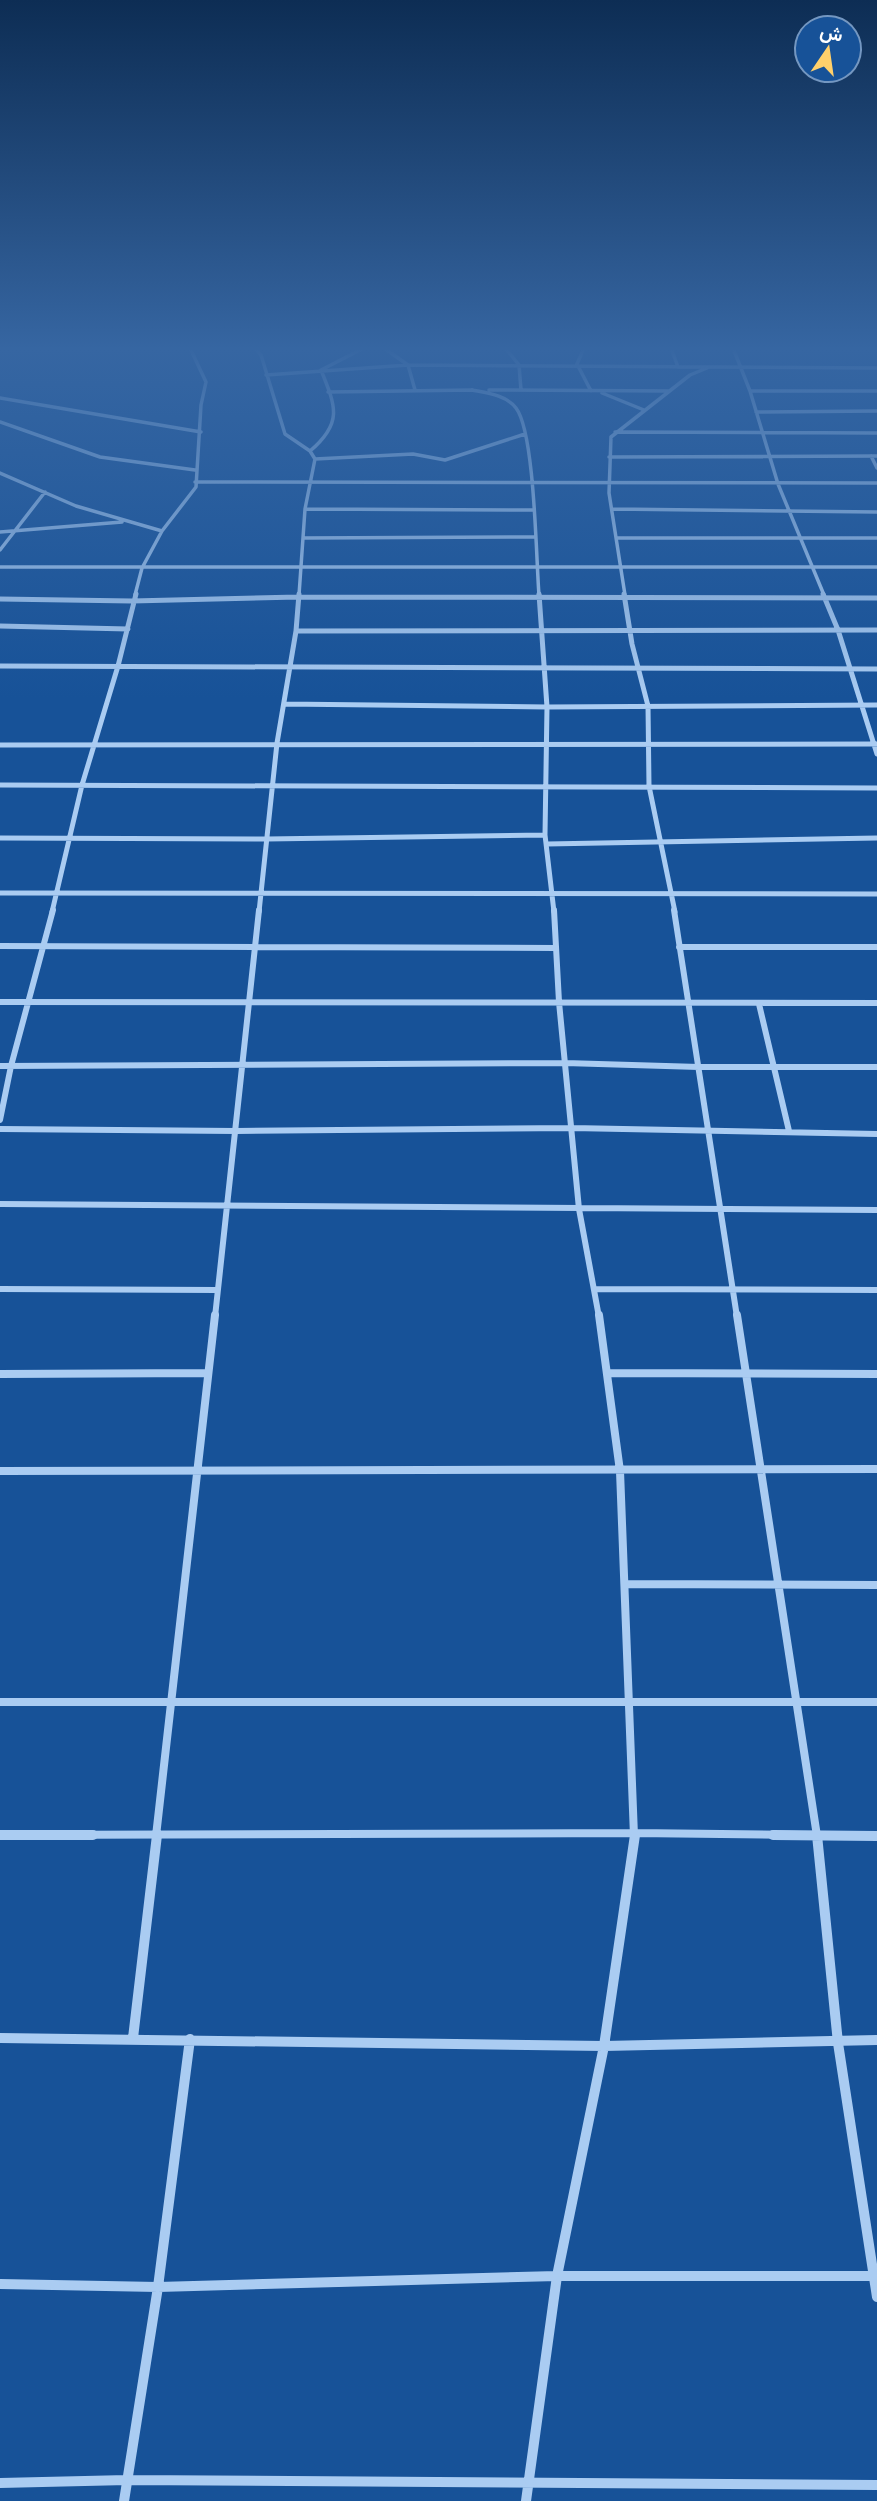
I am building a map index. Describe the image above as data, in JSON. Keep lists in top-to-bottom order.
{
  "north": "top"
}
